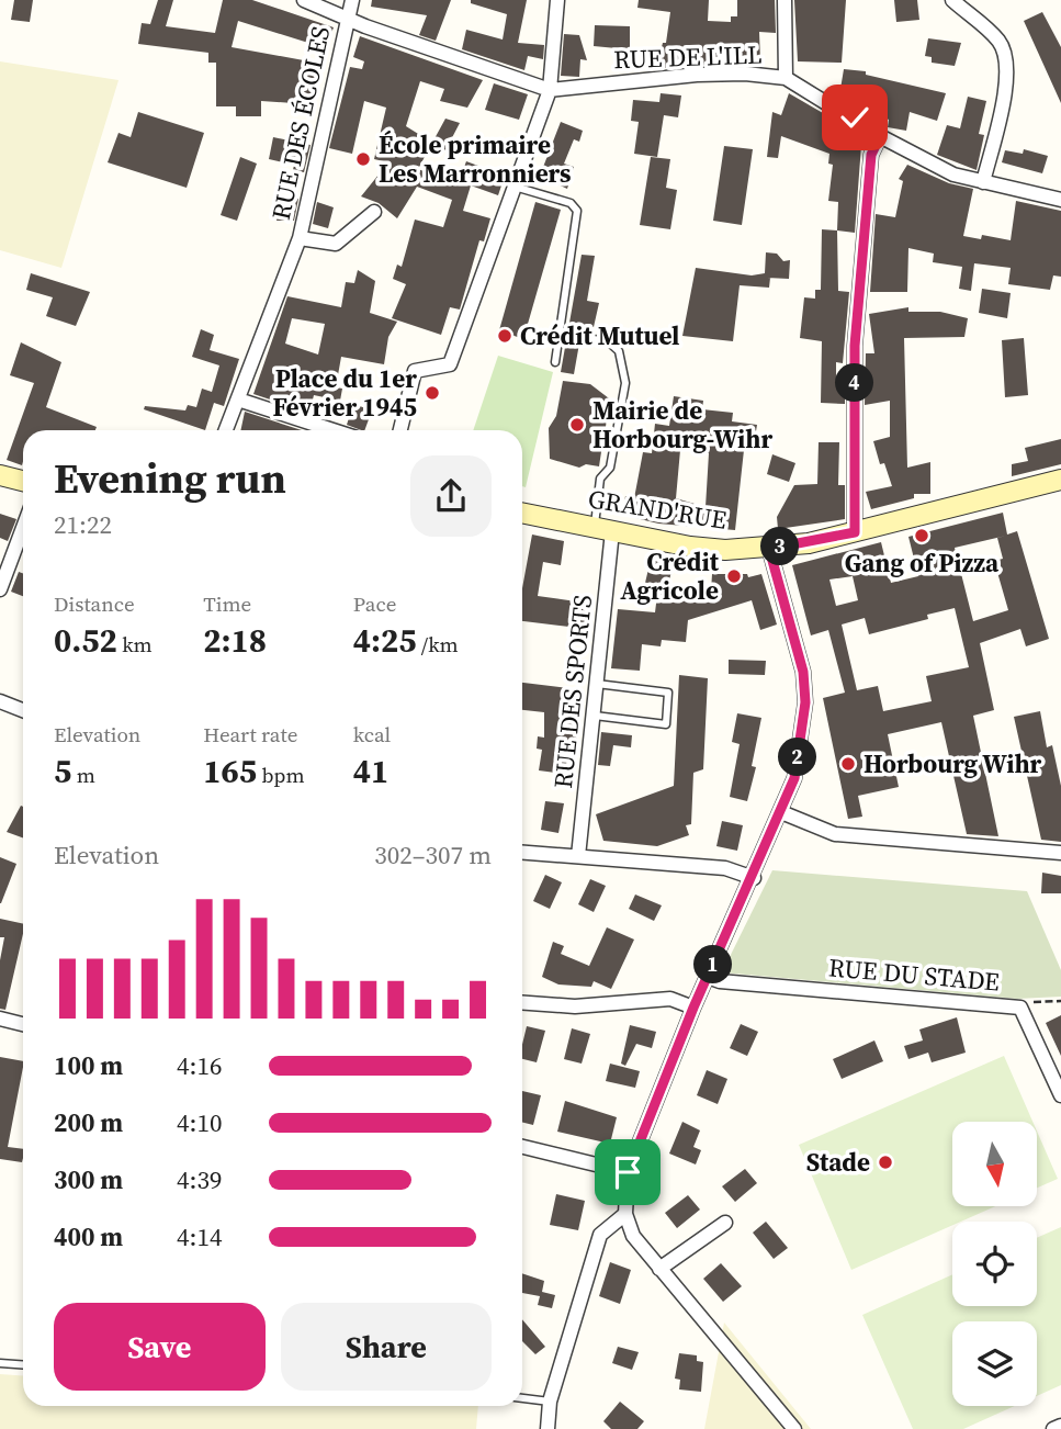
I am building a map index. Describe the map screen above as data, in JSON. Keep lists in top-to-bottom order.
{
  "streets": {
    "main road": ["GRAND'RUE"],
    "street": [
      "RUE DE L'ILL",
      "RUE DES ÉCOLES",
      "RUE DES SPORTS",
      "RUE DU STADE"
    ]
  },
  "crossings": [
    ["RUE DE L'ILL", "RUE DES ÉCOLES"],
    ["GRAND'RUE", "RUE DES SPORTS"]
  ],
  "places": [
    "École primaire Les Marronniers",
    "Crédit Mutuel",
    "Place du 1er Février 1945",
    "Mairie de Horbourg-Wihr",
    "Gang of Pizza",
    "Crédit Agricole",
    "Horbourg Wihr",
    "Stade"
  ],
  "north": "bottom",
  "page": {
    "pins": [
      "4",
      "3",
      "2",
      "1"
    ],
    "heading": ["Evening run", "21:22"],
    "stats": [
      ["Distance", "0.52 km"],
      ["Time", "2:18"],
      ["Pace", "4:25 /km"],
      ["Elevation", "5 m"],
      ["Heart rate", "165 bpm"],
      ["kcal", "41"]
    ],
    "chart": ["Elevation", "302–307 m"],
    "list": [
      {
        "name": "100 m",
        "note": "4:16"
      },
      {
        "name": "200 m",
        "note": "4:10"
      },
      {
        "name": "300 m",
        "note": "4:39"
      },
      {
        "name": "400 m",
        "note": "4:14"
      }
    ],
    "buttons": ["Save", "Share"]
  }
}
